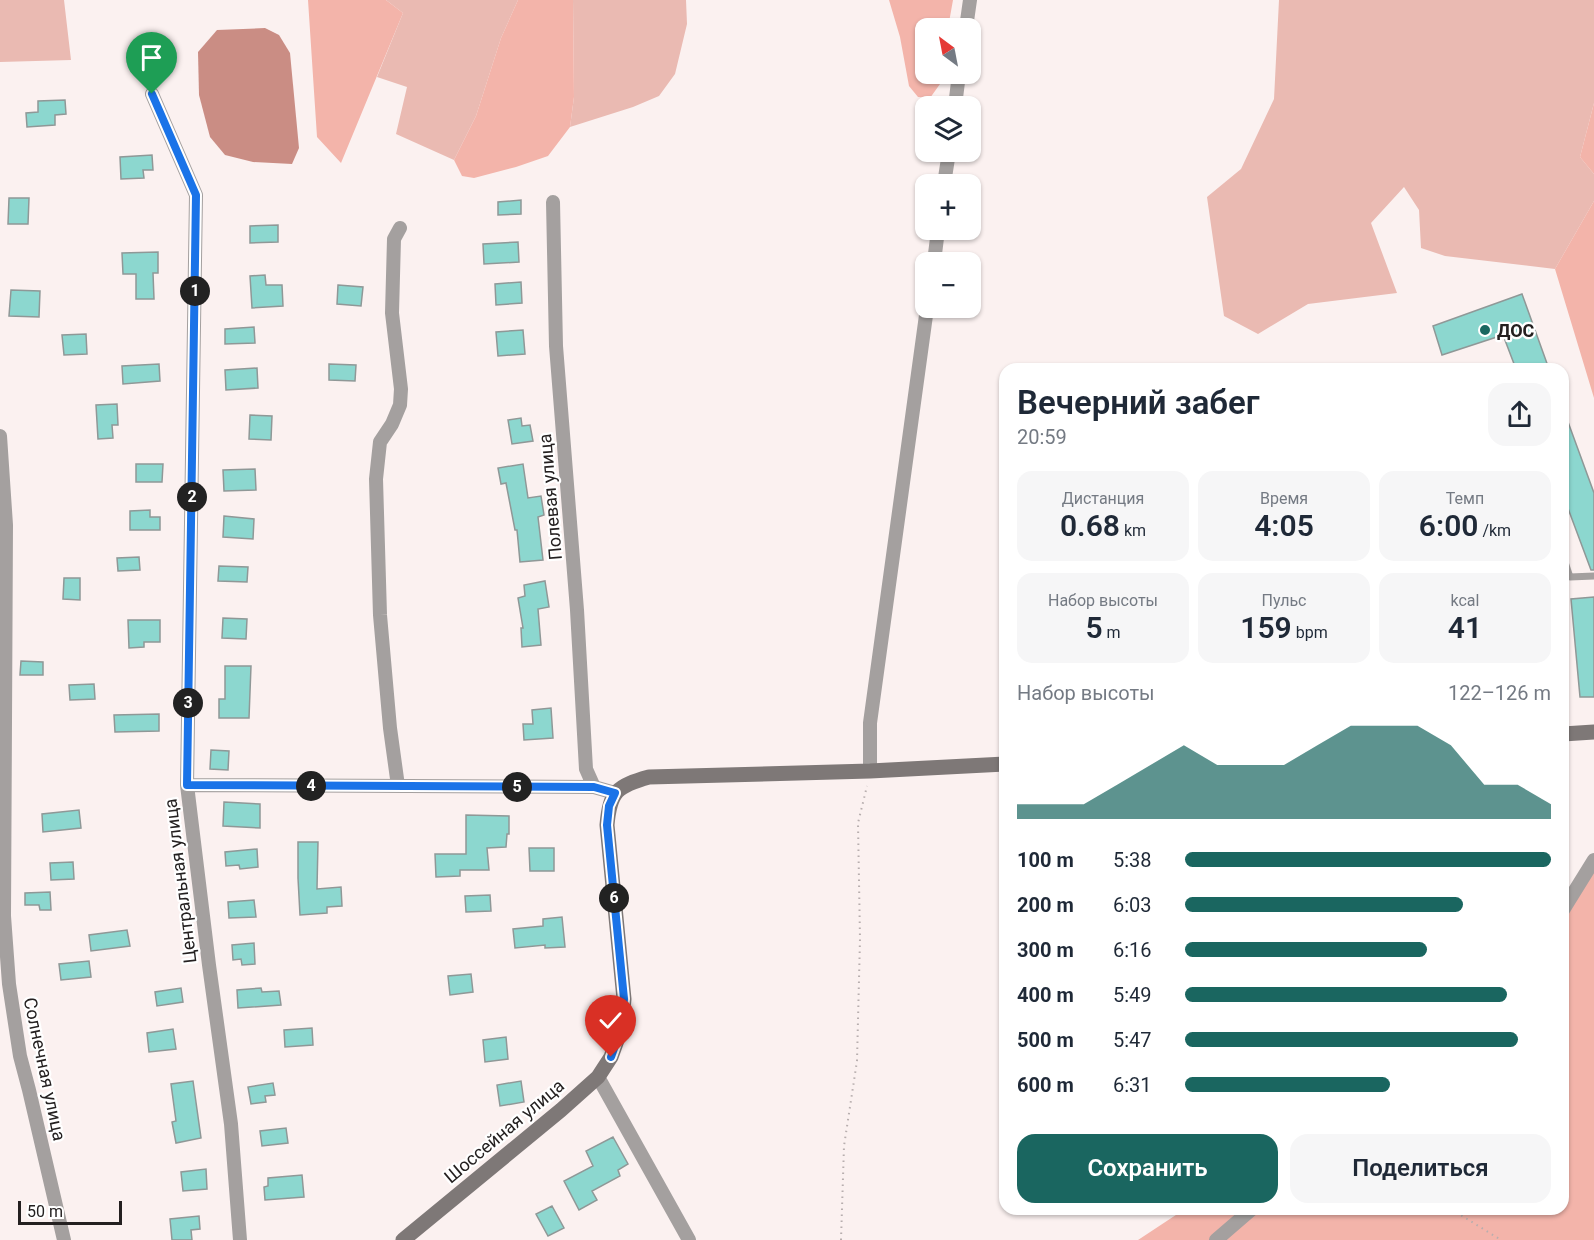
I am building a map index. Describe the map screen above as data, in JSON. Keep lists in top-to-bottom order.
{
  "streets": {
    "main road": ["Шоссейная улица"],
    "street": ["Полевая улица", "Центральная улица", "Солнечная улица"]
  },
  "places": ["ДОС"],
  "scale_bar": "50 m",
  "north": "top left",
  "page": {
    "map_buttons": ["+", "−"],
    "pins": [
      "1",
      "2",
      "3",
      "4",
      "5",
      "6"
    ],
    "heading": ["Вечерний забег", "20:59"],
    "stats": [
      ["Дистанция", "0.68 km"],
      ["Время", "4:05"],
      ["Темп", "6:00 /km"],
      ["Набор высоты", "5 m"],
      ["Пульс", "159 bpm"],
      ["kcal", "41"]
    ],
    "chart": ["Набор высоты", "122–126 m"],
    "list": [
      {
        "name": "100 m",
        "note": "5:38"
      },
      {
        "name": "200 m",
        "note": "6:03"
      },
      {
        "name": "300 m",
        "note": "6:16"
      },
      {
        "name": "400 m",
        "note": "5:49"
      },
      {
        "name": "500 m",
        "note": "5:47"
      },
      {
        "name": "600 m",
        "note": "6:31"
      }
    ],
    "buttons": ["Сохранить", "Поделиться"],
    "scale": "50 m"
  }
}
